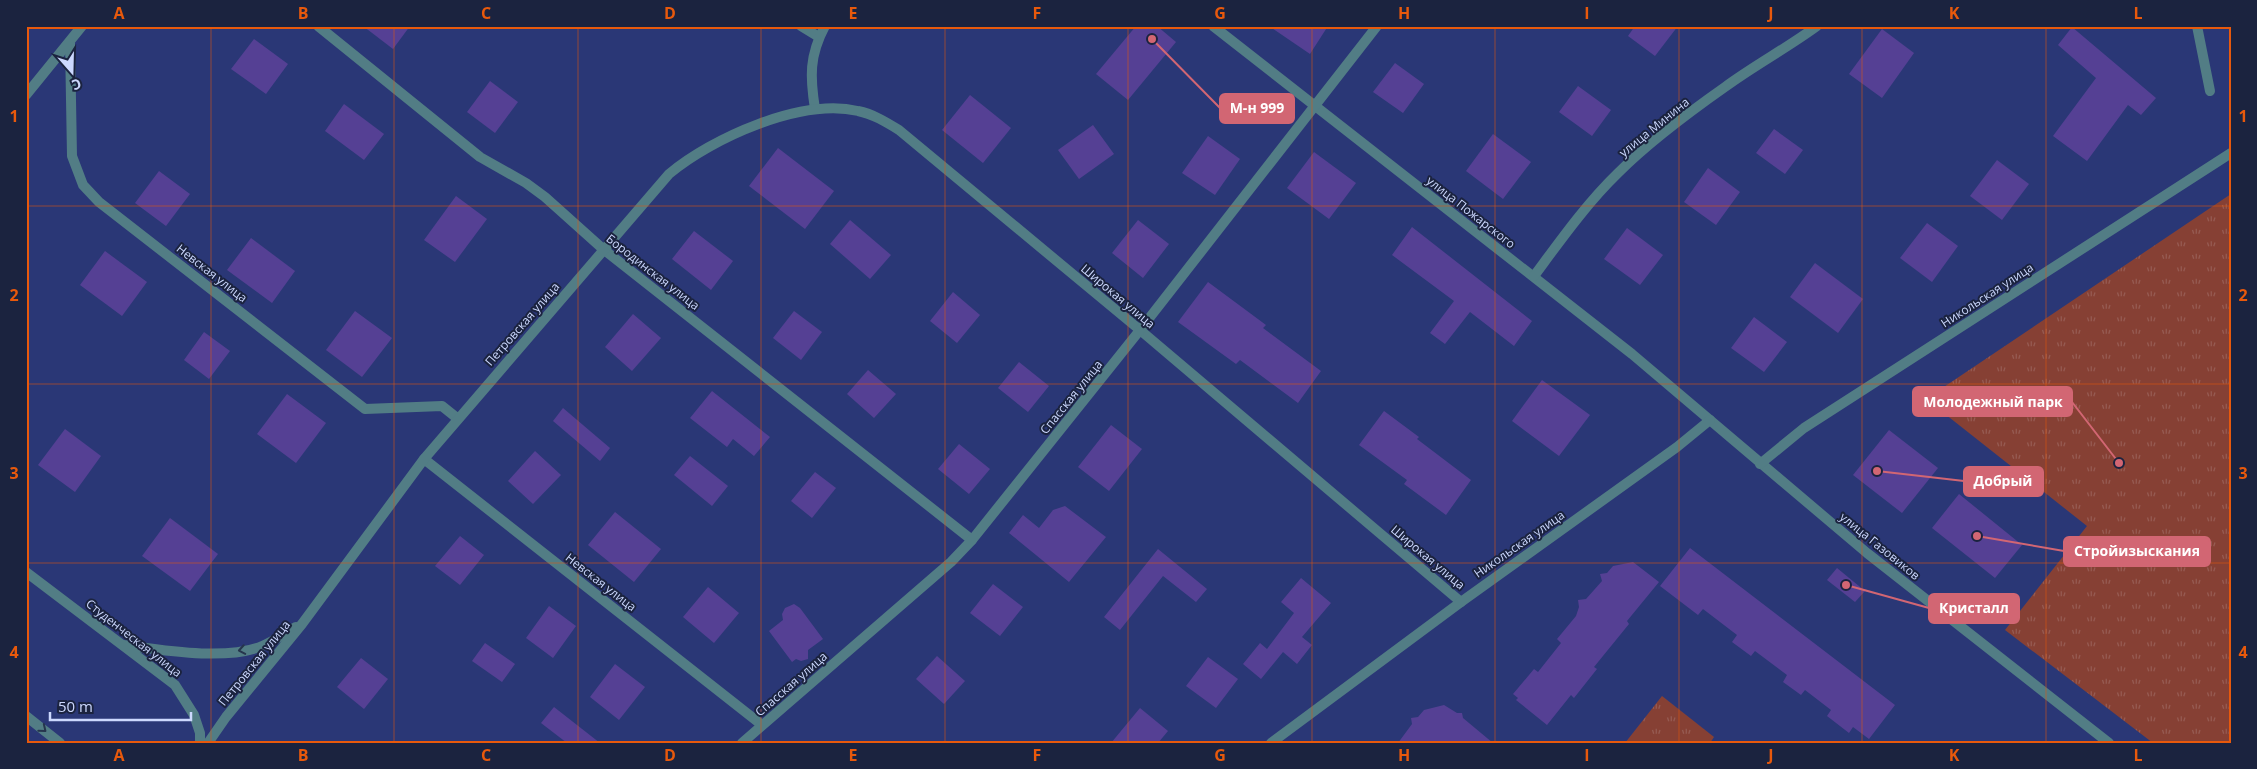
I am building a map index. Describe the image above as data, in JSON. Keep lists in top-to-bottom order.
{
  "streets": {
    "street": [
      "улица Минина",
      "улица Пожарского",
      "Бородинская улица",
      "Невская улица",
      "Никольская улица",
      "Широкая улица",
      "Петровская улица",
      "Спасская улица",
      "улица Газовиков",
      "Студенческая улица"
    ]
  },
  "crossings": [
    ["улица Минина", "улица Пожарского"],
    ["улица Пожарского", "Никольская улица"],
    ["улица Пожарского", "Спасская улица"],
    ["улица Пожарского", "улица Газовиков"],
    ["Бородинская улица", "Петровская улица"],
    ["Бородинская улица", "Спасская улица"],
    ["Невская улица", "Петровская улица"],
    ["Невская улица", "Спасская улица"],
    ["Никольская улица", "Широкая улица"],
    ["Никольская улица", "улица Газовиков"],
    ["Широкая улица", "Петровская улица"],
    ["Широкая улица", "Спасская улица"],
    ["Петровская улица", "Студенческая улица"]
  ],
  "places": [
    "М-н 999",
    "Молодежный парк",
    "Добрый",
    "Стройизыскания",
    "Кристалл"
  ],
  "scale_bar": "50 m",
  "north": "bottom",
  "grid": {
    "columns": [
      "A",
      "B",
      "C",
      "D",
      "E",
      "F",
      "G",
      "H",
      "I",
      "J",
      "K",
      "L"
    ],
    "rows": [
      "1",
      "2",
      "3",
      "4"
    ]
  }
}
